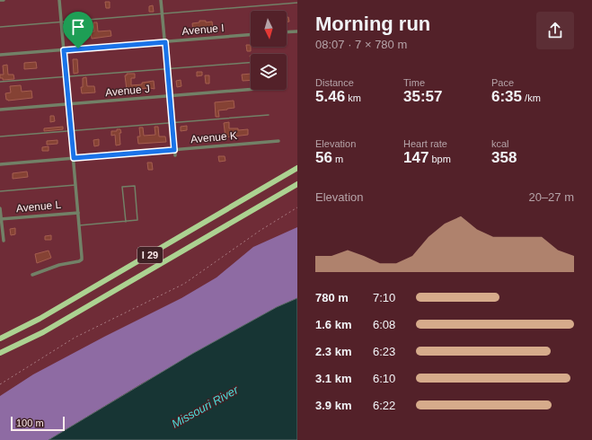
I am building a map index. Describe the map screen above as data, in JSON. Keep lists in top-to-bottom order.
{
  "streets": {
    "highway": ["I 29"],
    "street": [
      "Avenue I",
      "Avenue J",
      "Avenue K",
      "Avenue L"
    ]
  },
  "water": ["Missouri River"],
  "scale_bar": "100 m",
  "north": "bottom",
  "page": {
    "heading": ["Morning run", "08:07 · 7 × 780 m"],
    "stats": [
      ["Distance", "5.46 km"],
      ["Time", "35:57"],
      ["Pace", "6:35 /km"],
      ["Elevation", "56 m"],
      ["Heart rate", "147 bpm"],
      ["kcal", "358"]
    ],
    "chart": ["Elevation", "20–27 m"],
    "list": [
      {
        "name": "780 m",
        "note": "7:10"
      },
      {
        "name": "1.6 km",
        "note": "6:08"
      },
      {
        "name": "2.3 km",
        "note": "6:23"
      },
      {
        "name": "3.1 km",
        "note": "6:10"
      },
      {
        "name": "3.9 km",
        "note": "6:22"
      }
    ],
    "scale": "100 m"
  }
}
